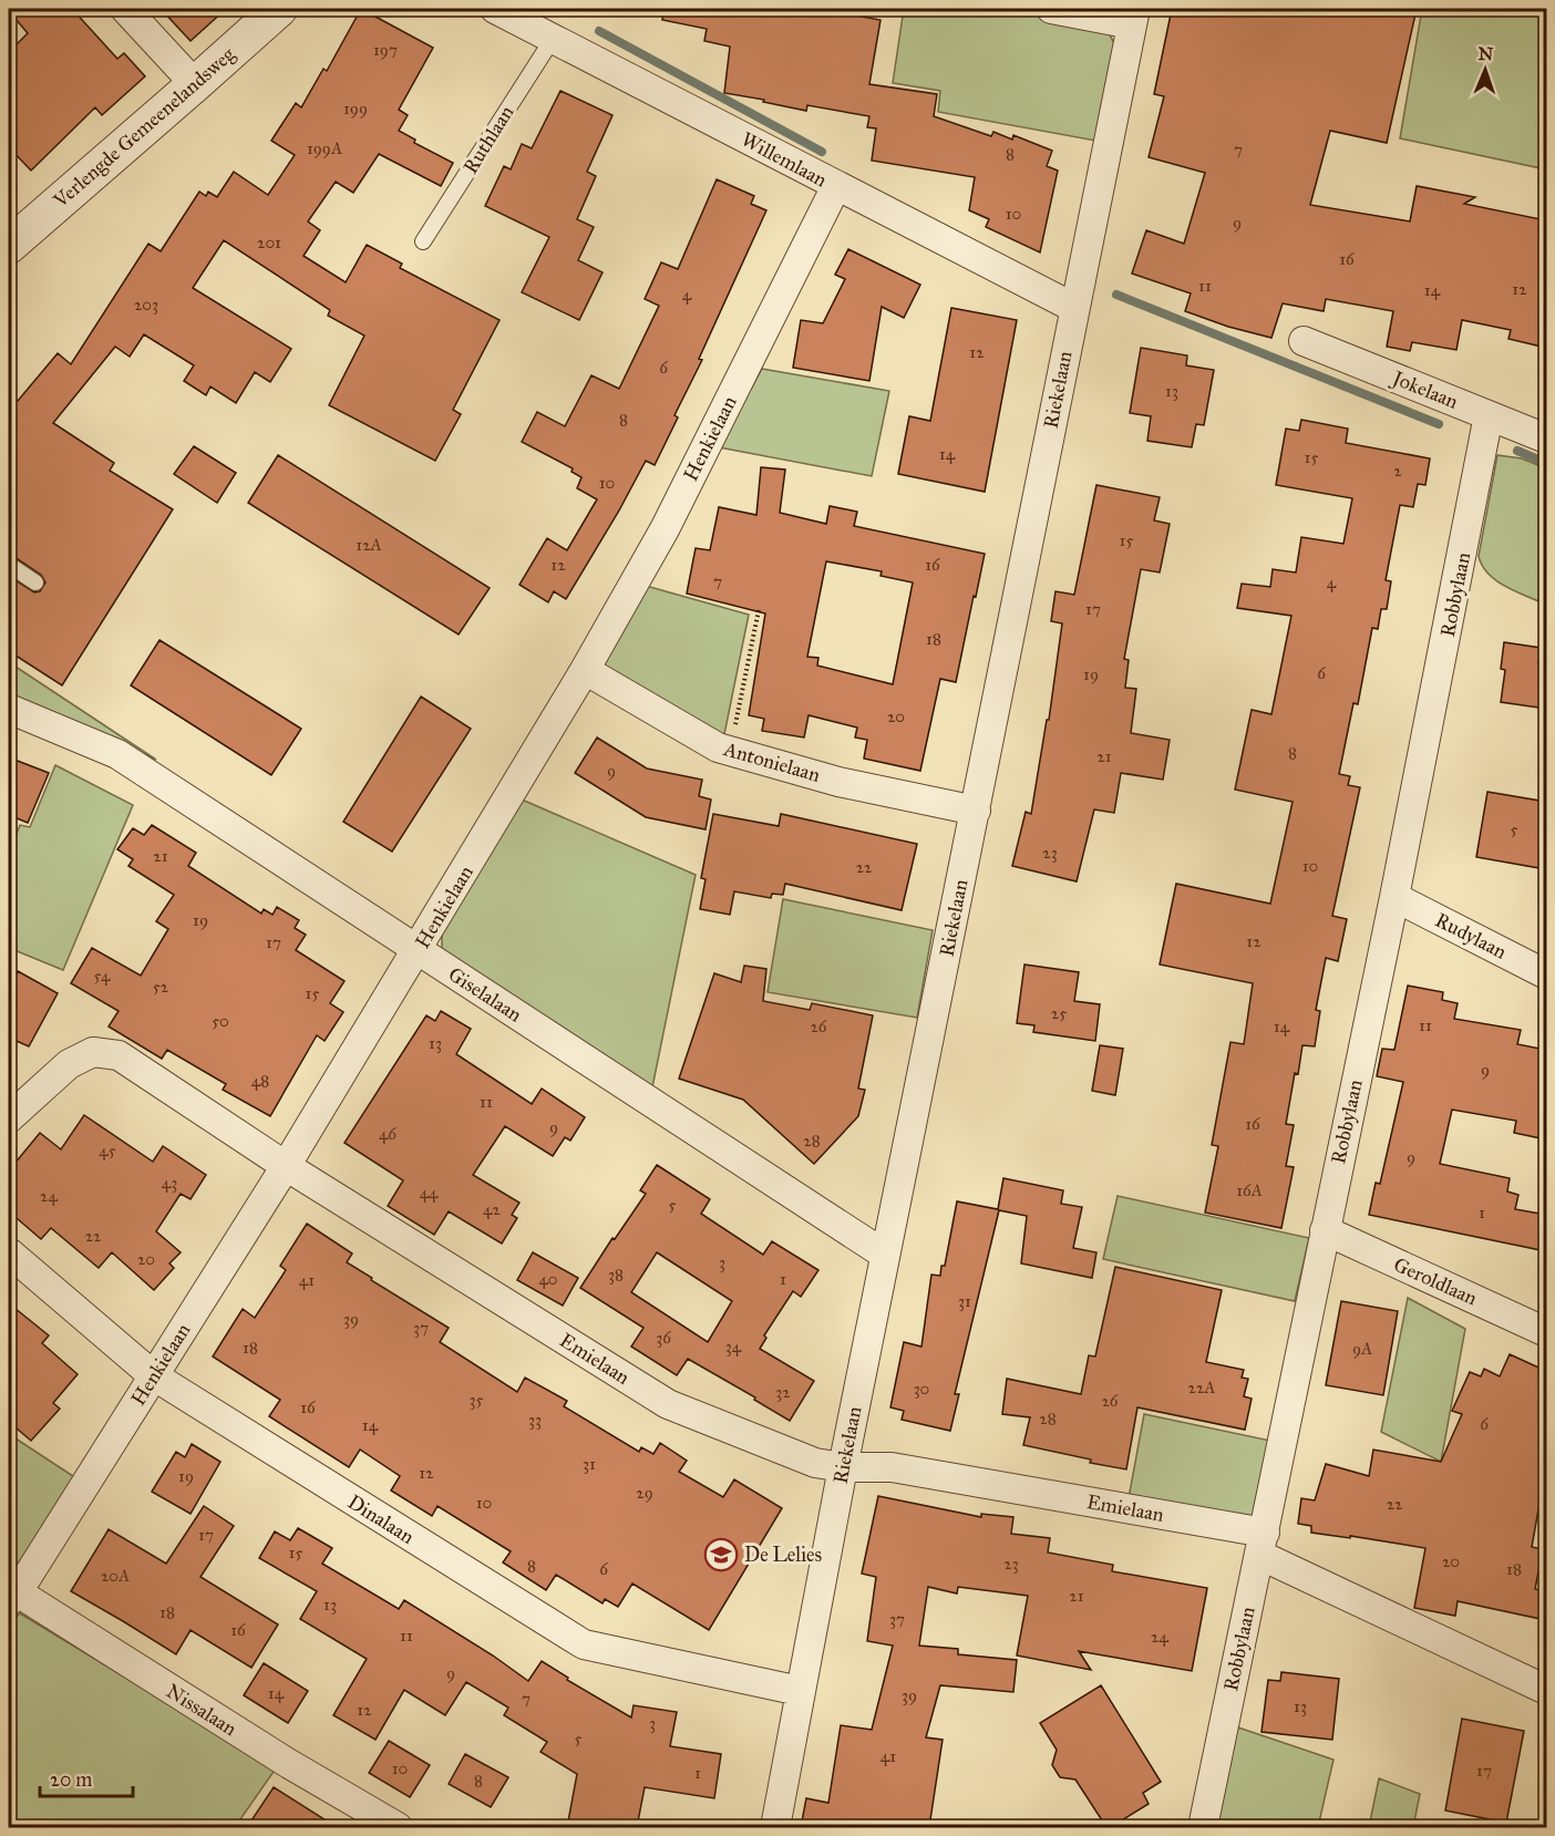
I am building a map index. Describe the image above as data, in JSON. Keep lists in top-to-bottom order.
{
  "streets": {
    "street": [
      "Verlengde Gemeenelandsweg",
      "Willemlaan",
      "Riekelaan",
      "Jokelaan",
      "Henkielaan",
      "Robbylaan",
      "Antonielaan",
      "Rudylaan",
      "Giselalaan",
      "Geroldlaan",
      "Emielaan",
      "Dinalaan",
      "Nissalaan"
    ],
    "lane": ["Ruthlaan"]
  },
  "crossings": [
    ["Ruthlaan", "Willemlaan"],
    ["Willemlaan", "Riekelaan"],
    ["Willemlaan", "Henkielaan"],
    ["Riekelaan", "Antonielaan"],
    ["Riekelaan", "Giselalaan"],
    ["Riekelaan", "Emielaan"],
    ["Riekelaan", "Dinalaan"],
    ["Jokelaan", "Robbylaan"],
    ["Henkielaan", "Antonielaan"],
    ["Henkielaan", "Giselalaan"],
    ["Henkielaan", "Emielaan"],
    ["Henkielaan", "Dinalaan"],
    ["Henkielaan", "Nissalaan"],
    ["Robbylaan", "Rudylaan"],
    ["Robbylaan", "Geroldlaan"],
    ["Robbylaan", "Emielaan"]
  ],
  "places": {
    "school or university": ["De Lelies"]
  },
  "house_numbers": [
    "197",
    "199",
    "199A",
    "7",
    "8",
    "10",
    "9",
    "201",
    "16",
    "11",
    "12",
    "14",
    "4",
    "203",
    "12",
    "6",
    "13",
    "8",
    "14",
    "15",
    "2",
    "10",
    "15",
    "12A",
    "12",
    "16",
    "7",
    "4",
    "17",
    "18",
    "6",
    "19",
    "20",
    "8",
    "21",
    "9",
    "5",
    "23",
    "21",
    "10",
    "22",
    "19",
    "12",
    "17",
    "54",
    "52",
    "15",
    "25",
    "50",
    "11",
    "26",
    "14",
    "13",
    "9",
    "48",
    "11",
    "16",
    "9",
    "46",
    "28",
    "45",
    "9",
    "43",
    "16A",
    "44",
    "24",
    "5",
    "42",
    "1",
    "22",
    "20",
    "3",
    "38",
    "40",
    "1",
    "41",
    "31",
    "39",
    "37",
    "36",
    "34",
    "18",
    "9A",
    "22A",
    "30",
    "32",
    "35",
    "26",
    "16",
    "28",
    "33",
    "6",
    "14",
    "31",
    "12",
    "19",
    "29",
    "10",
    "22",
    "17",
    "15",
    "20",
    "23",
    "8",
    "6",
    "18",
    "20A",
    "21",
    "13",
    "18",
    "37",
    "16",
    "11",
    "24",
    "9",
    "14",
    "39",
    "7",
    "13",
    "12",
    "3",
    "5",
    "41",
    "10",
    "17",
    "1",
    "8"
  ],
  "scale_bar": "20 m",
  "north": "top"
}
